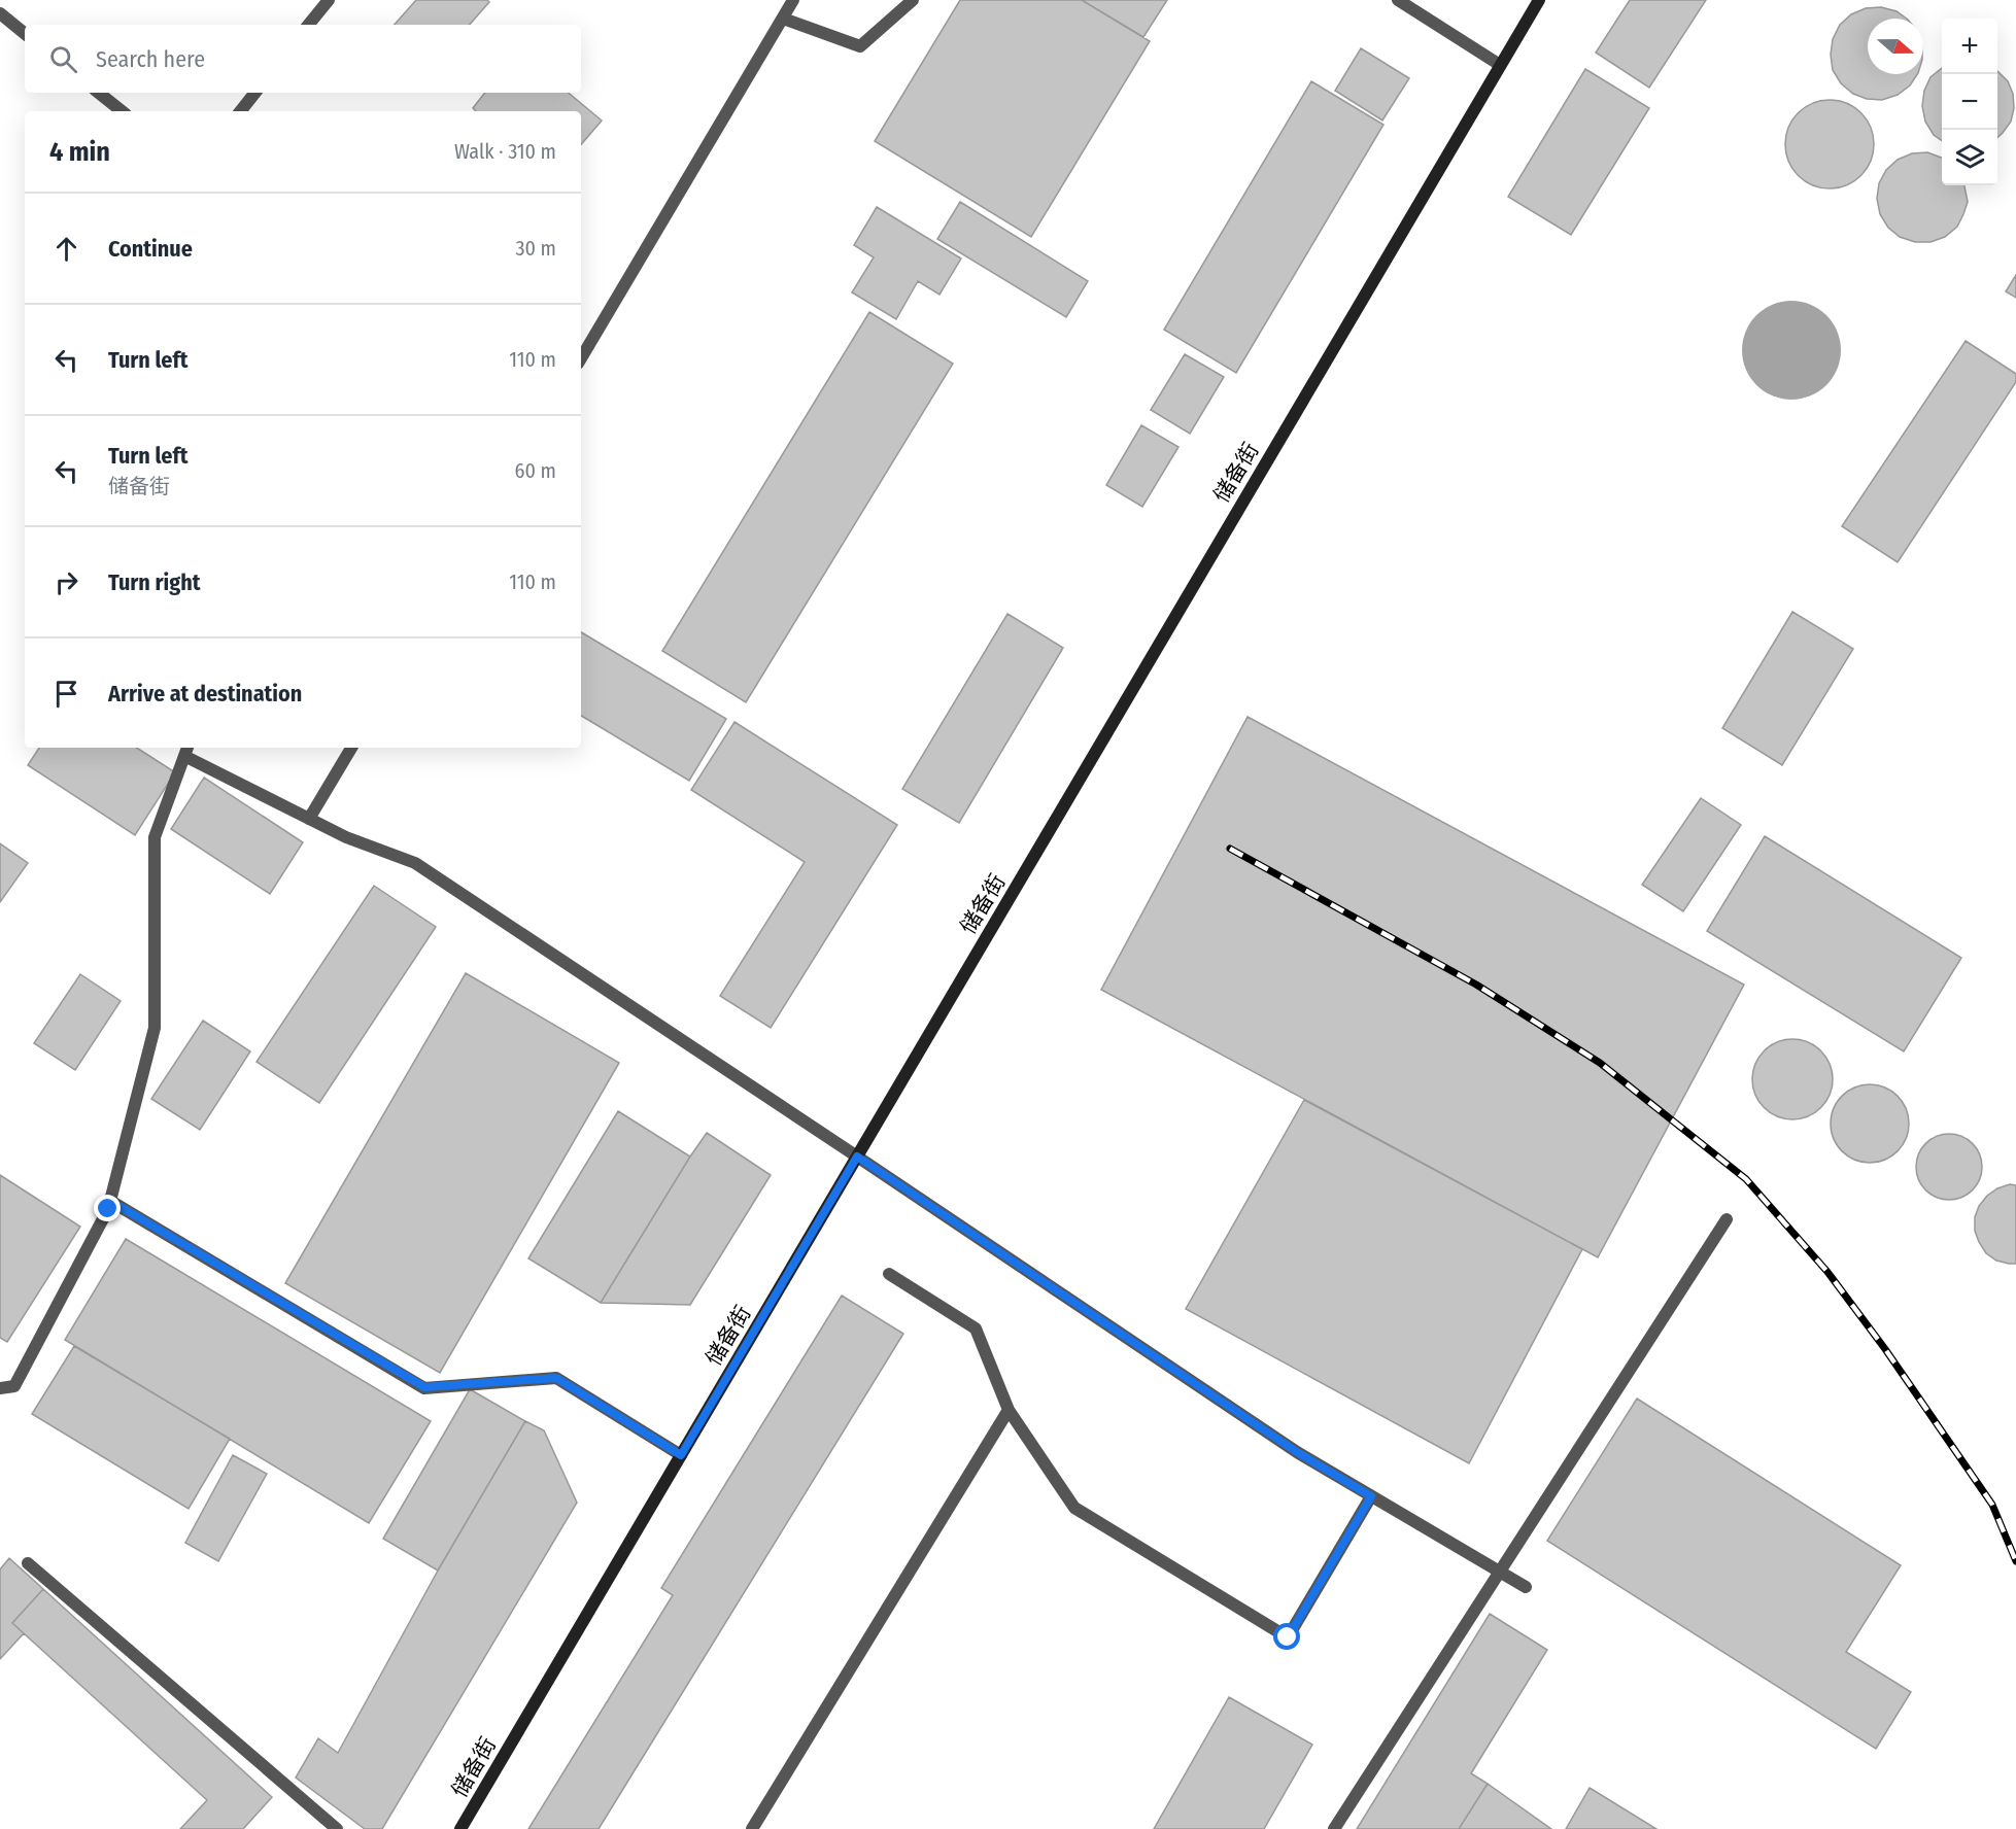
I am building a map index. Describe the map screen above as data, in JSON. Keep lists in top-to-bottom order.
{
  "streets": {
    "street": ["储备街"]
  },
  "north": "right",
  "page": {
    "map_buttons": ["+", "−"],
    "search": "Search here",
    "heading": ["4 min", "Walk · 310 m"],
    "list": [
      ["Continue", "30 m"],
      ["Turn left", "110 m"],
      ["Turn left", "储备街", "60 m"],
      ["Turn right", "110 m"],
      "Arrive at destination"
    ]
  }
}
